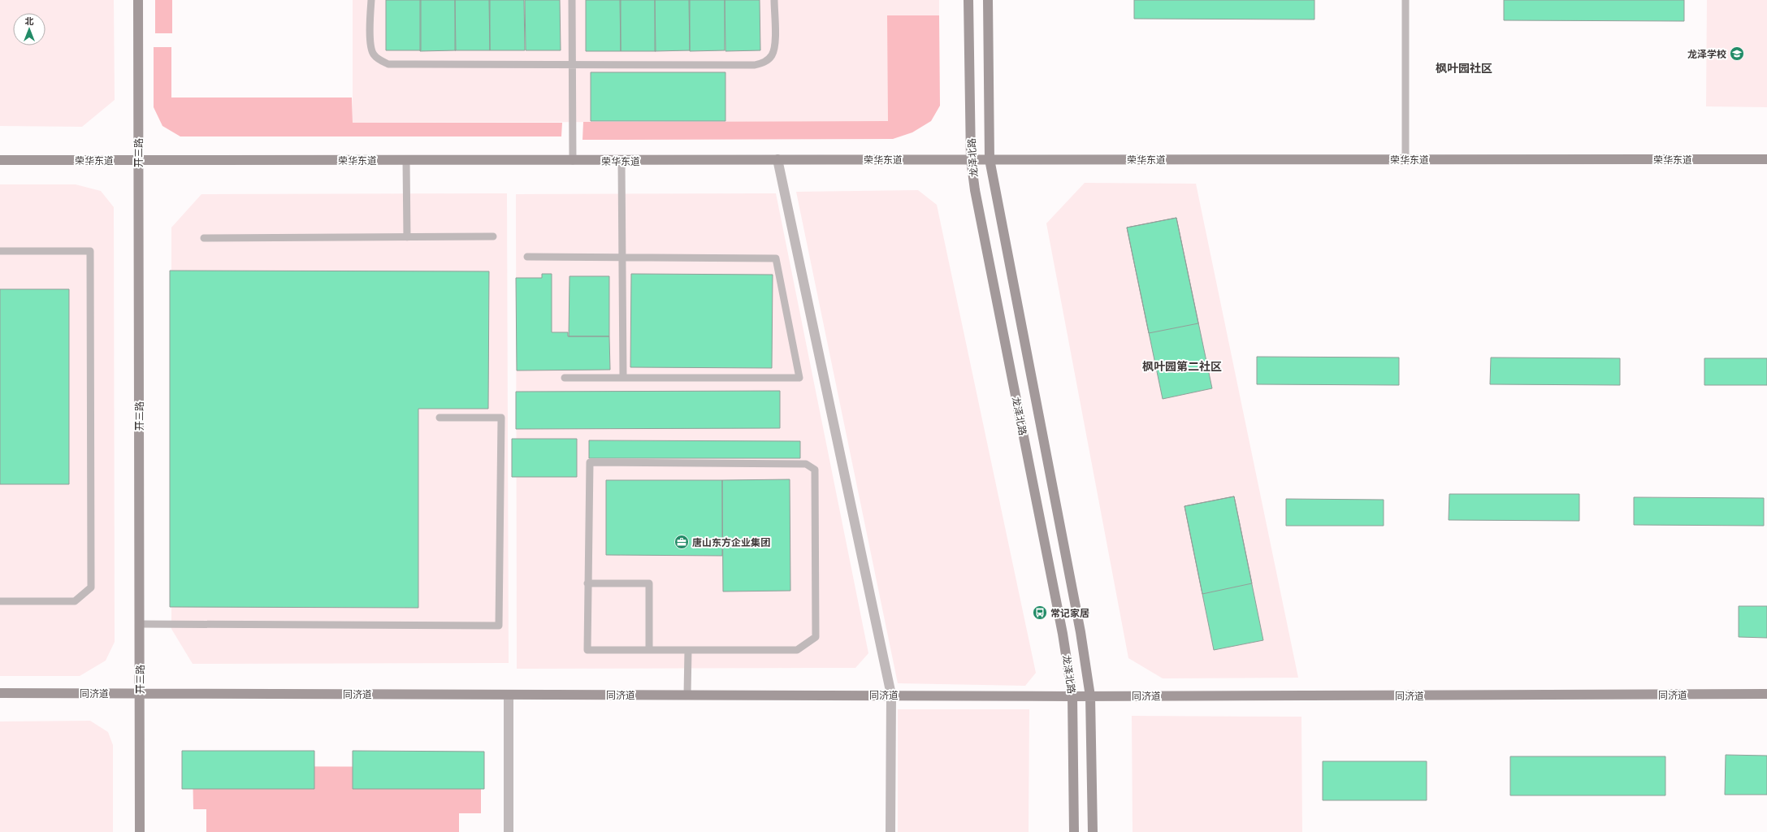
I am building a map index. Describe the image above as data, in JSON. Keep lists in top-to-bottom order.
{
  "streets": {
    "street": [
      "开三路",
      "龙泽北路",
      "荣华东道",
      "同济道"
    ]
  },
  "crossings": [
    ["开三路", "荣华东道"],
    ["开三路", "同济道"],
    ["龙泽北路", "荣华东道"],
    ["龙泽北路", "同济道"]
  ],
  "districts": ["枫叶园社区", "枫叶园第二社区"],
  "places": {
    "school or university": ["龙泽学校"],
    "office": ["唐山东方企业集团"],
    "bus stop": ["常记家居"]
  },
  "north": "top"
}
